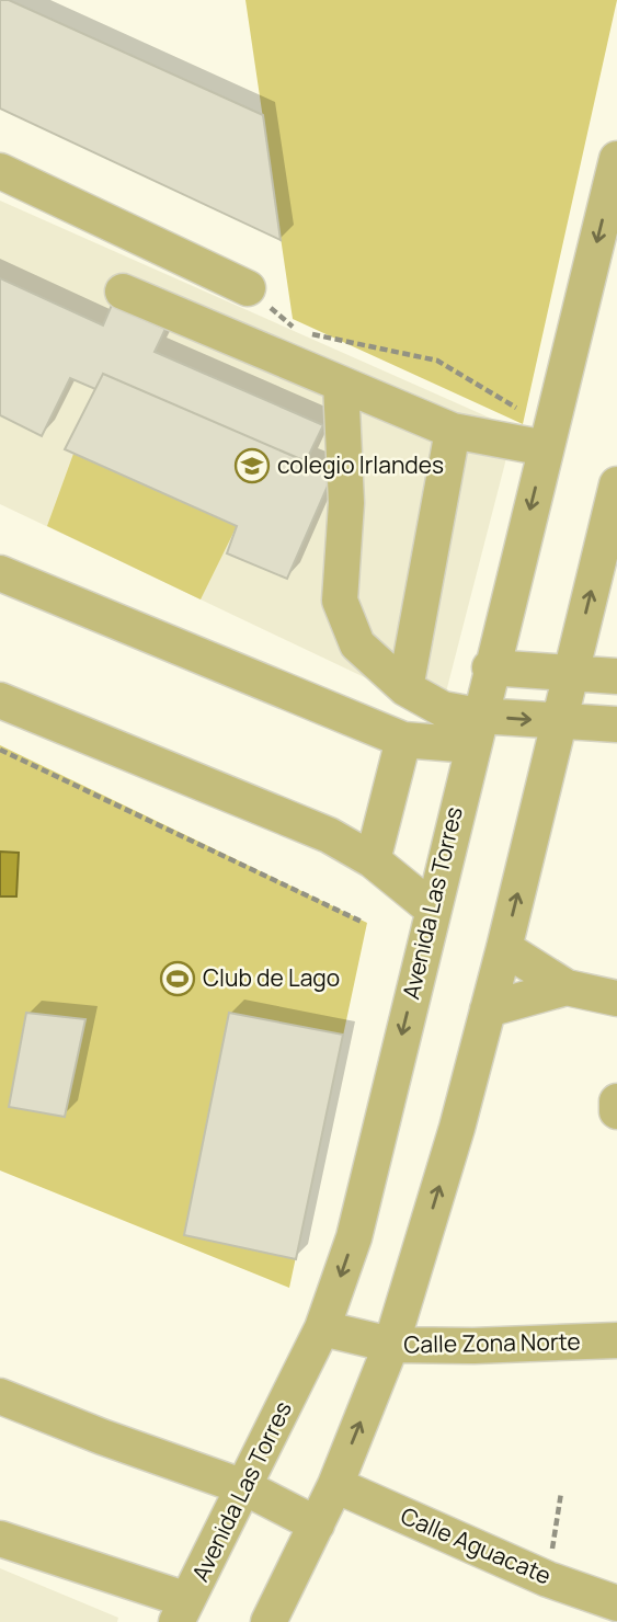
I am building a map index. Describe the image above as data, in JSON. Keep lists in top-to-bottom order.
{
  "streets": {
    "street": ["Avenida Las Torres", "Calle Zona Norte", "Calle Aguacate"]
  },
  "crossings": [
    ["Avenida Las Torres", "Calle Zona Norte"]
  ],
  "places": {
    "school or university": ["colegio Irlandes"],
    "sports": ["Club de Lago"]
  }
}
